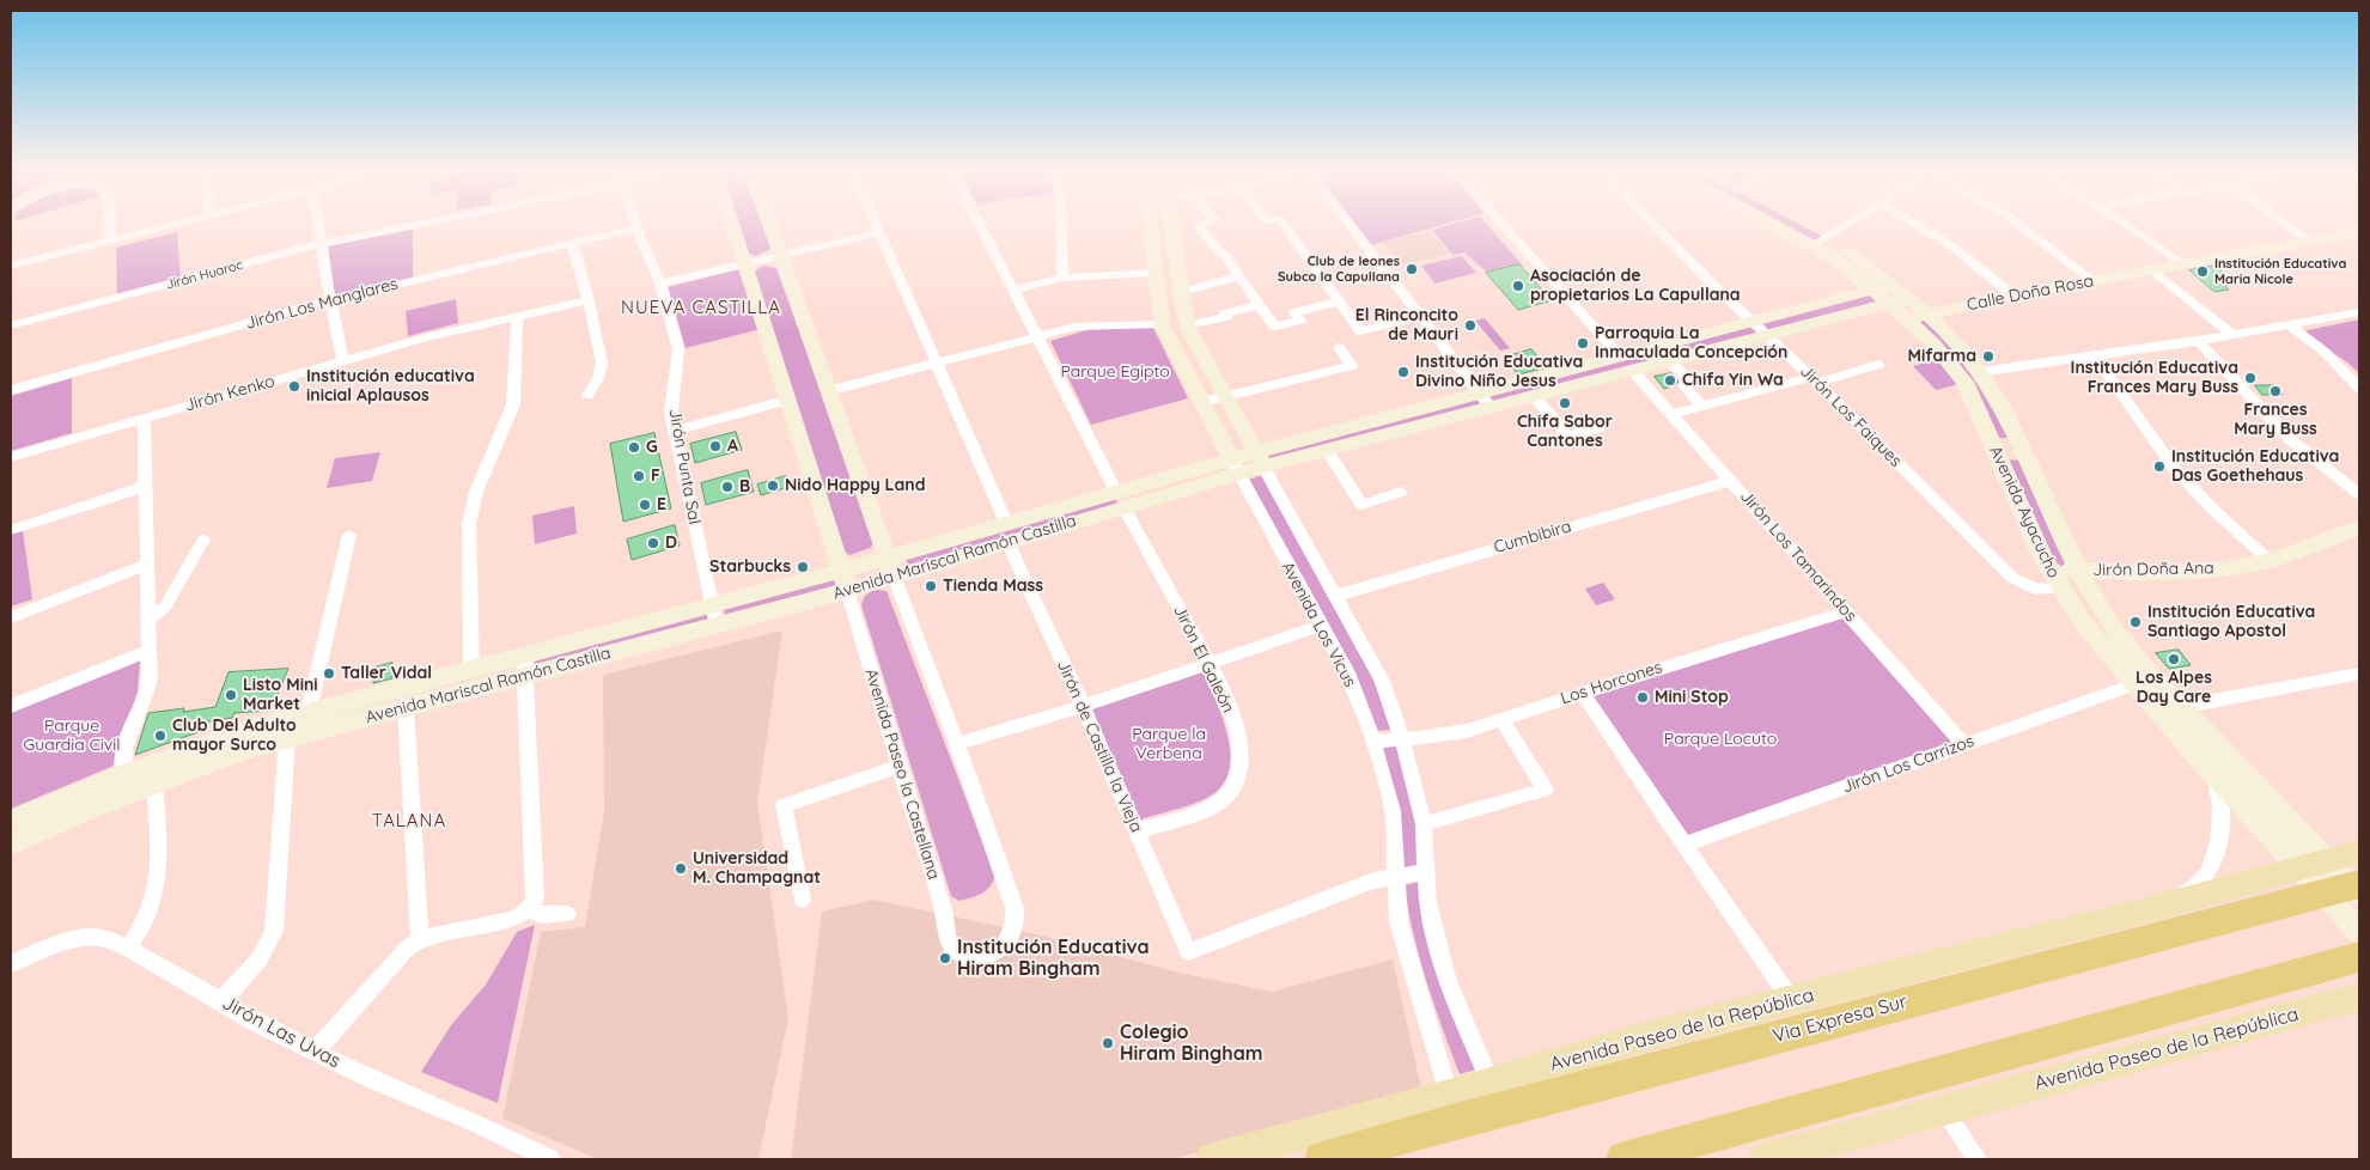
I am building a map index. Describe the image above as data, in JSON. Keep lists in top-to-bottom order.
{
  "streets": {
    "highway": ["Via Expresa Sur"],
    "main road": [
      "Calle Doña Rosa",
      "Avenida Ayacucho",
      "Avenida Mariscal Ramón Castilla",
      "Jirón Doña Ana",
      "Avenida Los Vicus",
      "Avenida Paseo la Castellana",
      "Avenida Paseo de la República"
    ],
    "street": [
      "Jirón Huaroc",
      "Jirón Los Manglares",
      "Jirón Kenko",
      "Jirón Los Faiques",
      "Jirón Punta Sal",
      "Cumbibira",
      "Jirón Los Tamarindos",
      "Jirón El Galeón",
      "Los Horcones",
      "Jirón de Castilla la Vieja",
      "Jirón Los Carrizos",
      "Jirón Las Uvas"
    ]
  },
  "crossings": [
    ["Calle Doña Rosa", "Avenida Ayacucho"],
    ["Jirón Los Manglares", "Jirón Punta Sal"],
    ["Jirón Los Faiques", "Avenida Ayacucho"],
    ["Jirón Los Faiques", "Avenida Mariscal Ramón Castilla"],
    ["Jirón Punta Sal", "Avenida Mariscal Ramón Castilla"],
    ["Avenida Ayacucho", "Avenida Mariscal Ramón Castilla"],
    ["Avenida Ayacucho", "Jirón Doña Ana"],
    ["Avenida Ayacucho", "Jirón Los Carrizos"],
    ["Avenida Ayacucho", "Via Expresa Sur"],
    ["Avenida Ayacucho", "Avenida Paseo de la República"],
    ["Cumbibira", "Jirón Los Tamarindos"],
    ["Cumbibira", "Avenida Los Vicus"],
    ["Jirón Los Tamarindos", "Avenida Mariscal Ramón Castilla"],
    ["Jirón Los Tamarindos", "Los Horcones"],
    ["Jirón Los Tamarindos", "Jirón Los Carrizos"],
    ["Avenida Mariscal Ramón Castilla", "Avenida Los Vicus"],
    ["Avenida Mariscal Ramón Castilla", "Jirón El Galeón"],
    ["Avenida Mariscal Ramón Castilla", "Jirón de Castilla la Vieja"],
    ["Avenida Mariscal Ramón Castilla", "Avenida Paseo la Castellana"],
    ["Avenida Los Vicus", "Los Horcones"],
    ["Avenida Los Vicus", "Jirón de Castilla la Vieja"],
    ["Avenida Los Vicus", "Avenida Paseo de la República"],
    ["Jirón El Galeón", "Jirón de Castilla la Vieja"],
    ["Via Expresa Sur", "Avenida Paseo de la República"]
  ],
  "districts": ["NUEVA CASTILLA", "TALANA"],
  "parks": [
    "Parque Egipto",
    "Parque Guardia Civil",
    "Parque la Verbena",
    "Parque Locuto"
  ],
  "places": [
    "Club de leones Subco la Capullana",
    "Institución Educativa Maria Nicole",
    "Asociación de propietarios La Capullana",
    "El Rinconcito de Mauri",
    "Parroquia La Inmaculada Concepción",
    "Mifarma",
    "Institución Educativa Divino Niño Jesus",
    "Institución Educativa Frances Mary Buss",
    "Chifa Yin Wa",
    "Institución educativa inicial Aplausos",
    "Frances Mary Buss",
    "Chifa Sabor Cantones",
    "A",
    "G",
    "Institución Educativa Das Goethehaus",
    "F",
    "Nido Happy Land",
    "B",
    "E",
    "D",
    "Starbucks",
    "Tienda Mass",
    "Institución Educativa Santiago Apostol",
    "Los Alpes Day Care",
    "Taller Vidal",
    "Listo Mini Market",
    "Mini Stop",
    "Club Del Adulto mayor Surco",
    "Universidad M. Champagnat",
    "Institución Educativa Hiram Bingham",
    "Colegio Hiram Bingham"
  ]
}
